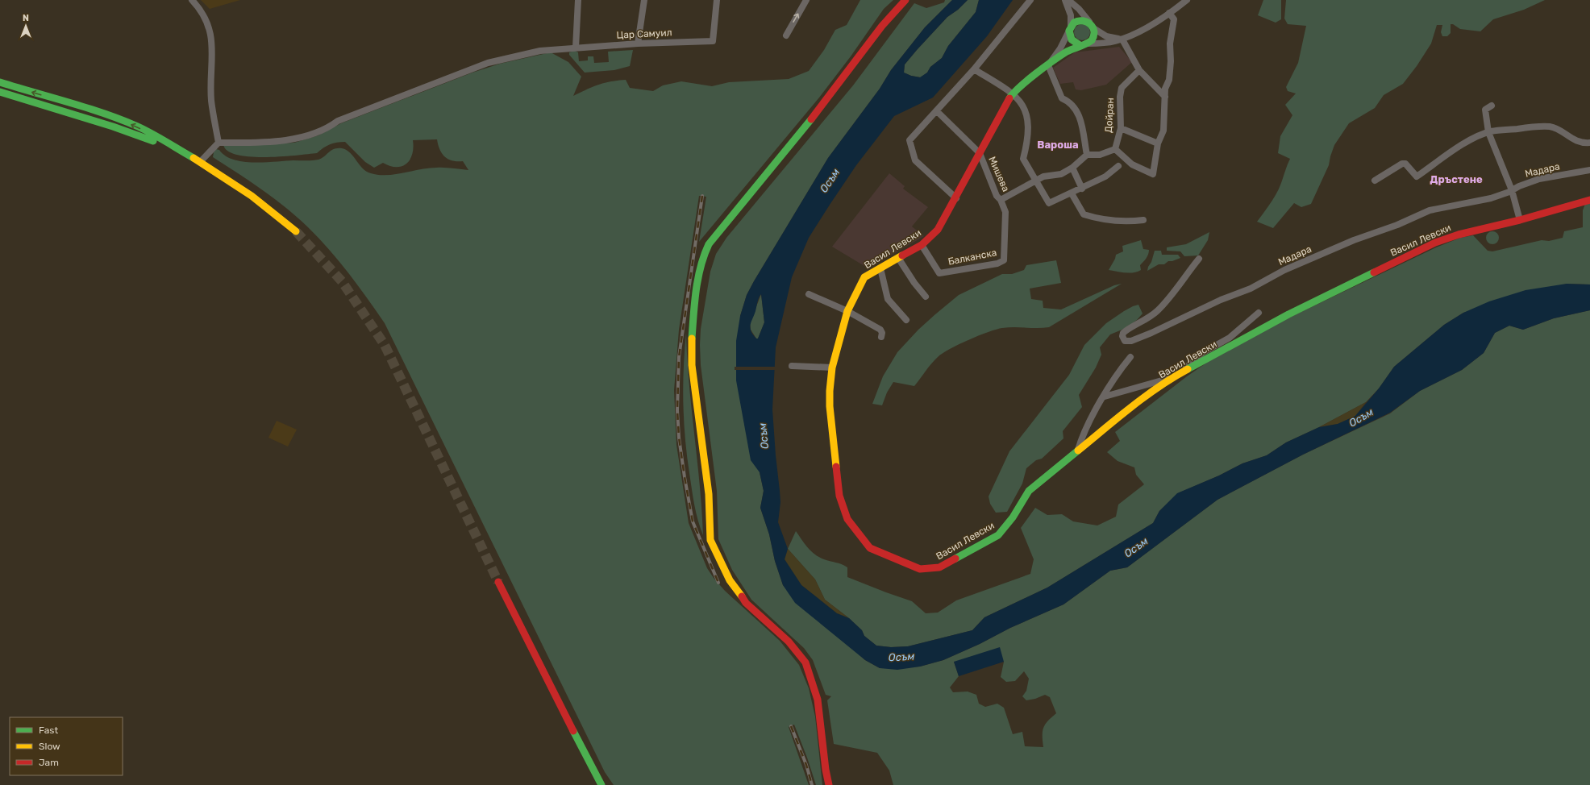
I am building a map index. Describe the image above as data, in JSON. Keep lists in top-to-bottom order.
{
  "streets": {
    "street": [
      "Цар Самуил",
      "Дойран",
      "Мадара",
      "Мишева",
      "Васил Левски",
      "Балканска"
    ]
  },
  "crossings": [
    ["Мишева", "Васил Левски"],
    ["Мишева", "Балканска"],
    ["Васил Левски", "Балканска"]
  ],
  "districts": ["Вароша", "Дръстене"],
  "water": ["Осъм"],
  "legend": ["Fast", "Slow", "Jam"],
  "north": "top"
}
